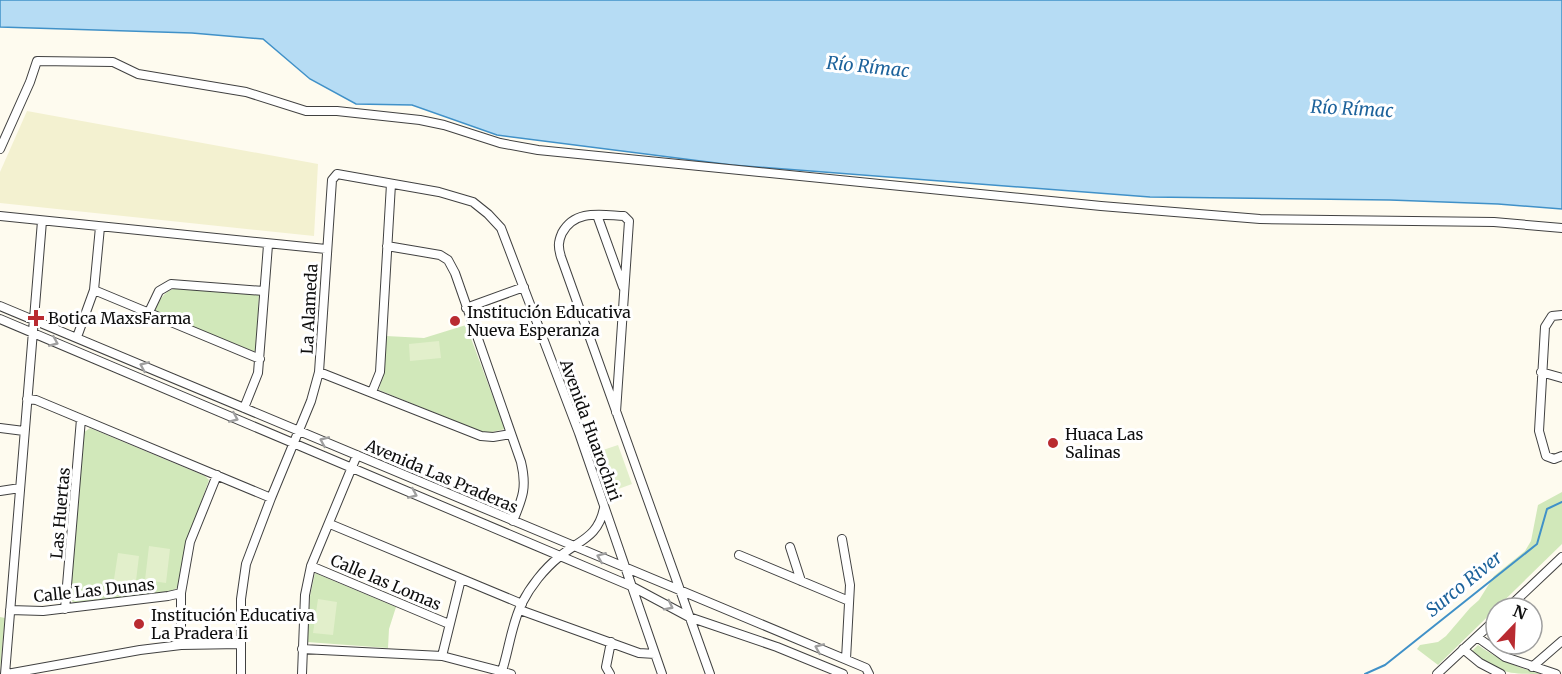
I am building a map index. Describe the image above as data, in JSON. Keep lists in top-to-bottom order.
{
  "streets": {
    "street": [
      "La Alameda",
      "Avenida Huarochiri",
      "Avenida Las Praderas",
      "Las Huertas",
      "Calle las Lomas",
      "Calle Las Dunas"
    ]
  },
  "crossings": [
    ["La Alameda", "Avenida Huarochiri"],
    ["La Alameda", "Avenida Las Praderas"],
    ["Avenida Huarochiri", "Avenida Las Praderas"],
    ["Las Huertas", "Calle Las Dunas"]
  ],
  "water": ["Río Rímac", "Surco River"],
  "places": {
    "health": ["Botica MaxsFarma"],
    "other": ["Institución Educativa Nueva Esperanza", "Huaca Las Salinas", "Institución Educativa La Pradera Ii"]
  },
  "north": "top right"
}
